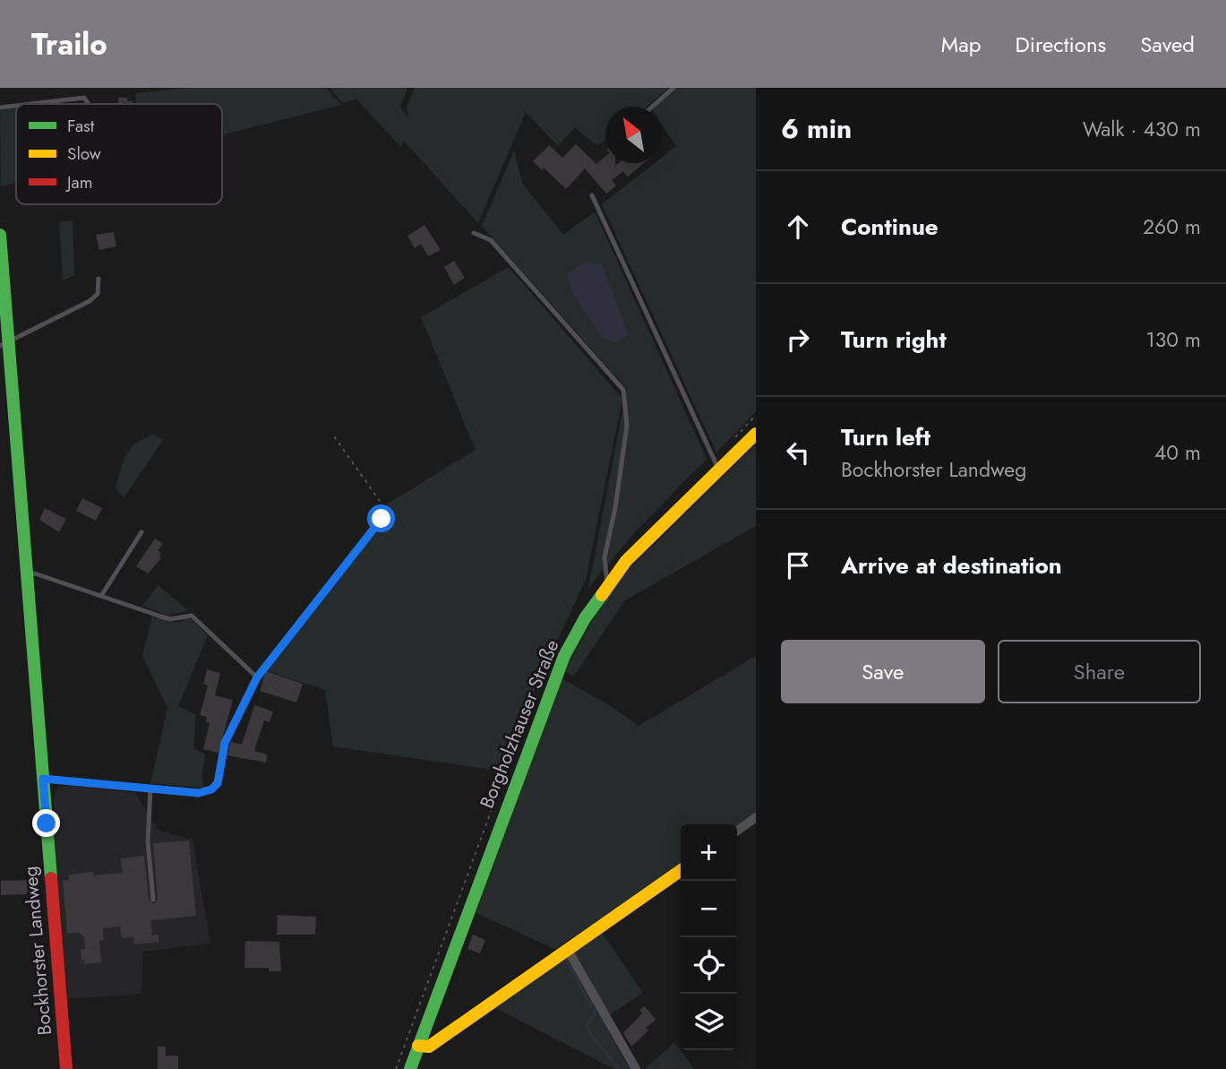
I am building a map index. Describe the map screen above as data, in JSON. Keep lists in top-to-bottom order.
{
  "streets": {
    "street": ["Borgholzhauser Straße", "Bockhorster Landweg"]
  },
  "legend": ["Fast", "Slow", "Jam"],
  "north": "top left",
  "page": {
    "header": "Trailo",
    "nav": ["Map", "Directions", "Saved"],
    "heading": ["6 min", "Walk · 430 m"],
    "list": [
      ["Continue", "260 m"],
      ["Turn right", "130 m"],
      ["Turn left", "Bockhorster Landweg", "40 m"],
      "Arrive at destination"
    ],
    "buttons": ["Save", "Share"],
    "map_buttons": ["+", "−"]
  }
}
